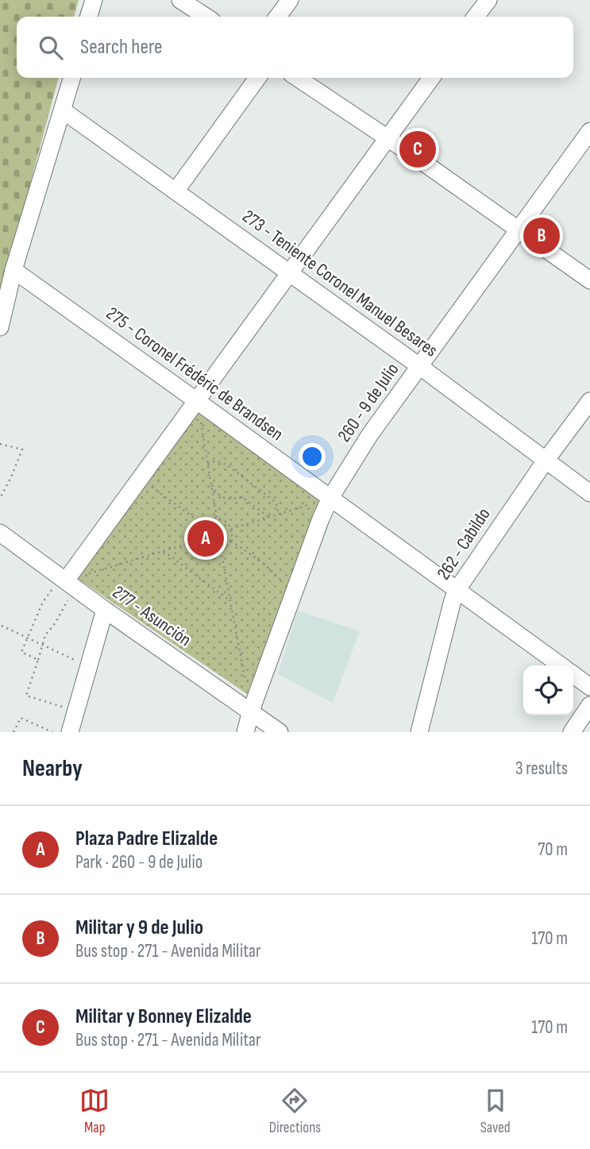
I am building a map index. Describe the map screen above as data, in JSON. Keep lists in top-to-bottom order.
{
  "streets": {
    "street": [
      "273 - Teniente Coronel Manuel Besares",
      "275 - Coronel Frédéric de Brandsen",
      "260 - 9 de Julio",
      "262 - Cabildo",
      "277 - Asunción"
    ]
  },
  "crossings": [
    ["273 - Teniente Coronel Manuel Besares", "260 - 9 de Julio"],
    ["273 - Teniente Coronel Manuel Besares", "262 - Cabildo"],
    ["275 - Coronel Frédéric de Brandsen", "260 - 9 de Julio"],
    ["275 - Coronel Frédéric de Brandsen", "262 - Cabildo"],
    ["260 - 9 de Julio", "277 - Asunción"]
  ],
  "page": {
    "search": "Search here",
    "pins": ["C", "B", "A"],
    "heading": ["Nearby", "3 results"],
    "list": [
      {
        "mark": "A",
        "name": "Plaza Padre Elizalde",
        "note": "Park · 260 - 9 de Julio",
        "value": "70 m"
      },
      {
        "mark": "B",
        "name": "Militar y 9 de Julio",
        "note": "Bus stop · 271 - Avenida Militar",
        "value": "170 m"
      },
      {
        "mark": "C",
        "name": "Militar y Bonney Elizalde",
        "note": "Bus stop · 271 - Avenida Militar",
        "value": "170 m"
      }
    ],
    "nav": ["Map", "Directions", "Saved"]
  }
}
